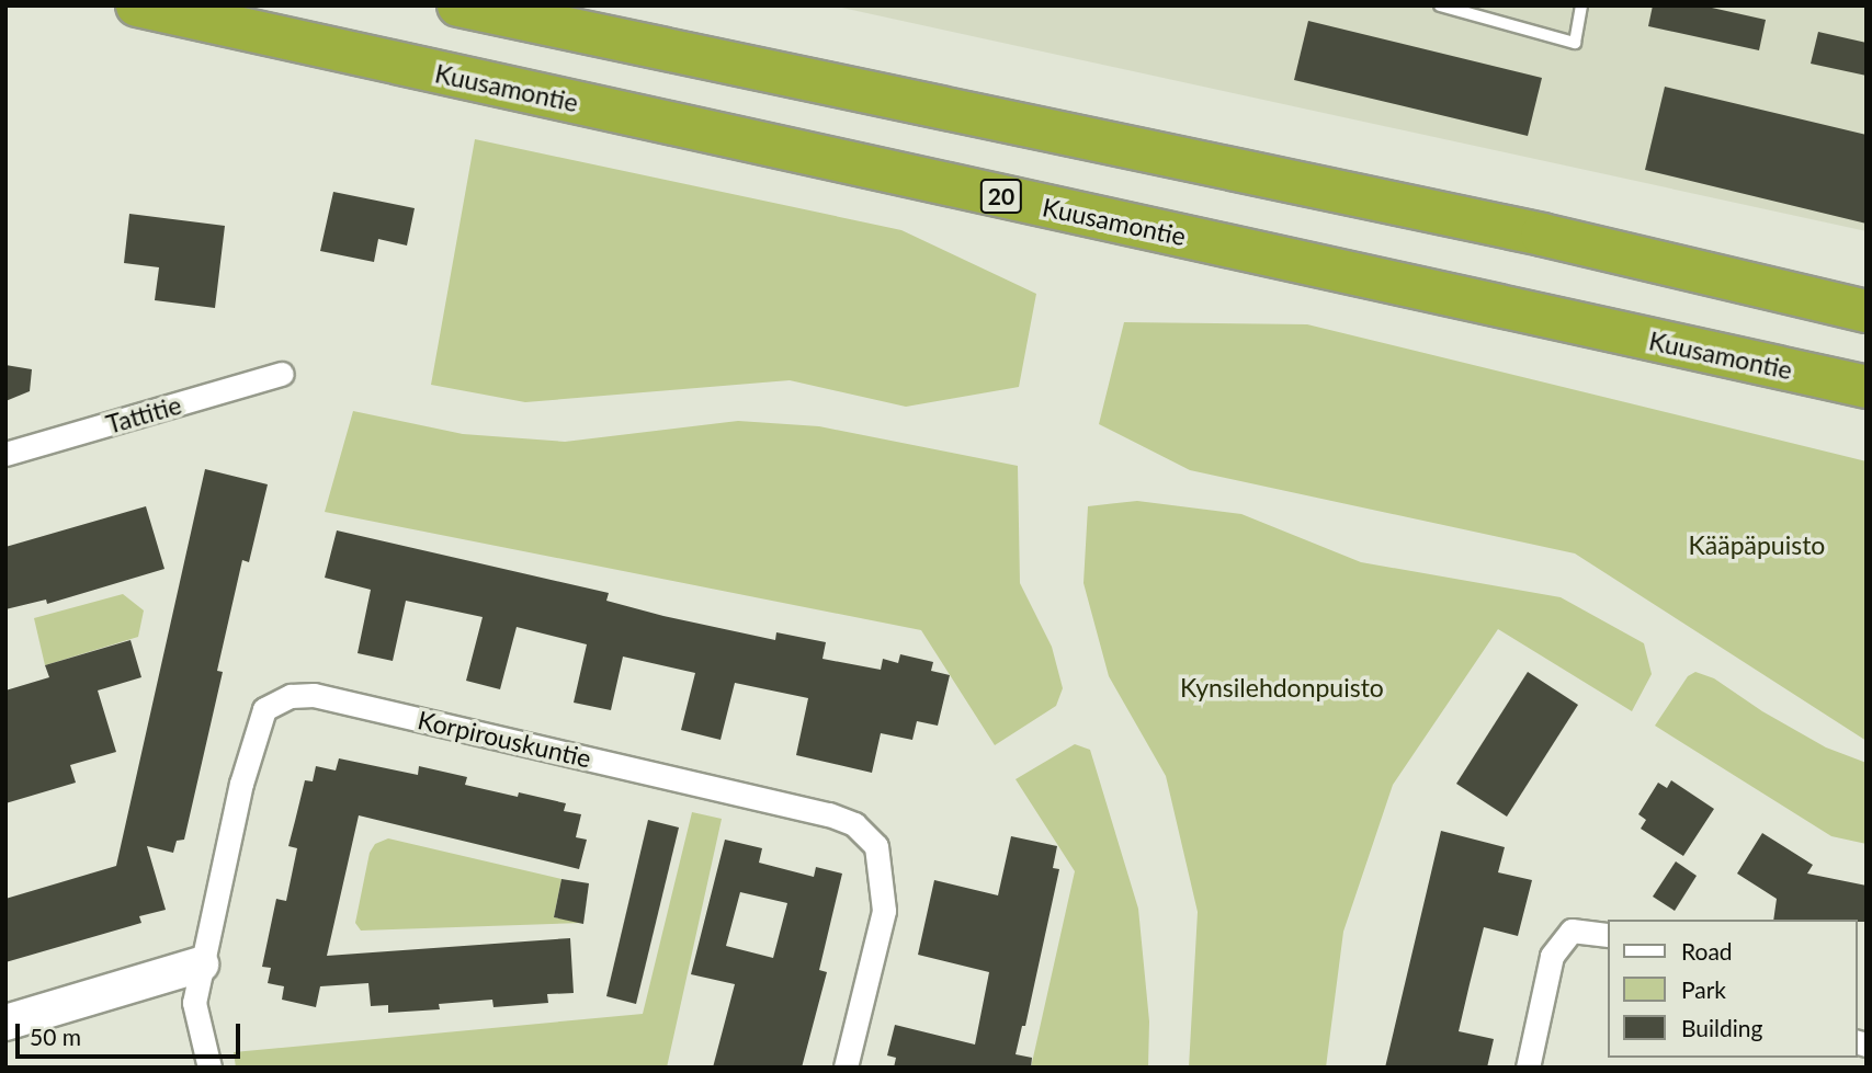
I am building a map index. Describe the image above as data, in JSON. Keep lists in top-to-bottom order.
{
  "streets": {
    "highway": ["Kuusamontie", "20"],
    "street": ["Tattitie", "Korpirouskuntie"]
  },
  "parks": ["Kääpäpuisto", "Kynsilehdonpuisto"],
  "legend": ["Road", "Park", "Building"],
  "scale_bar": "50 m"
}
